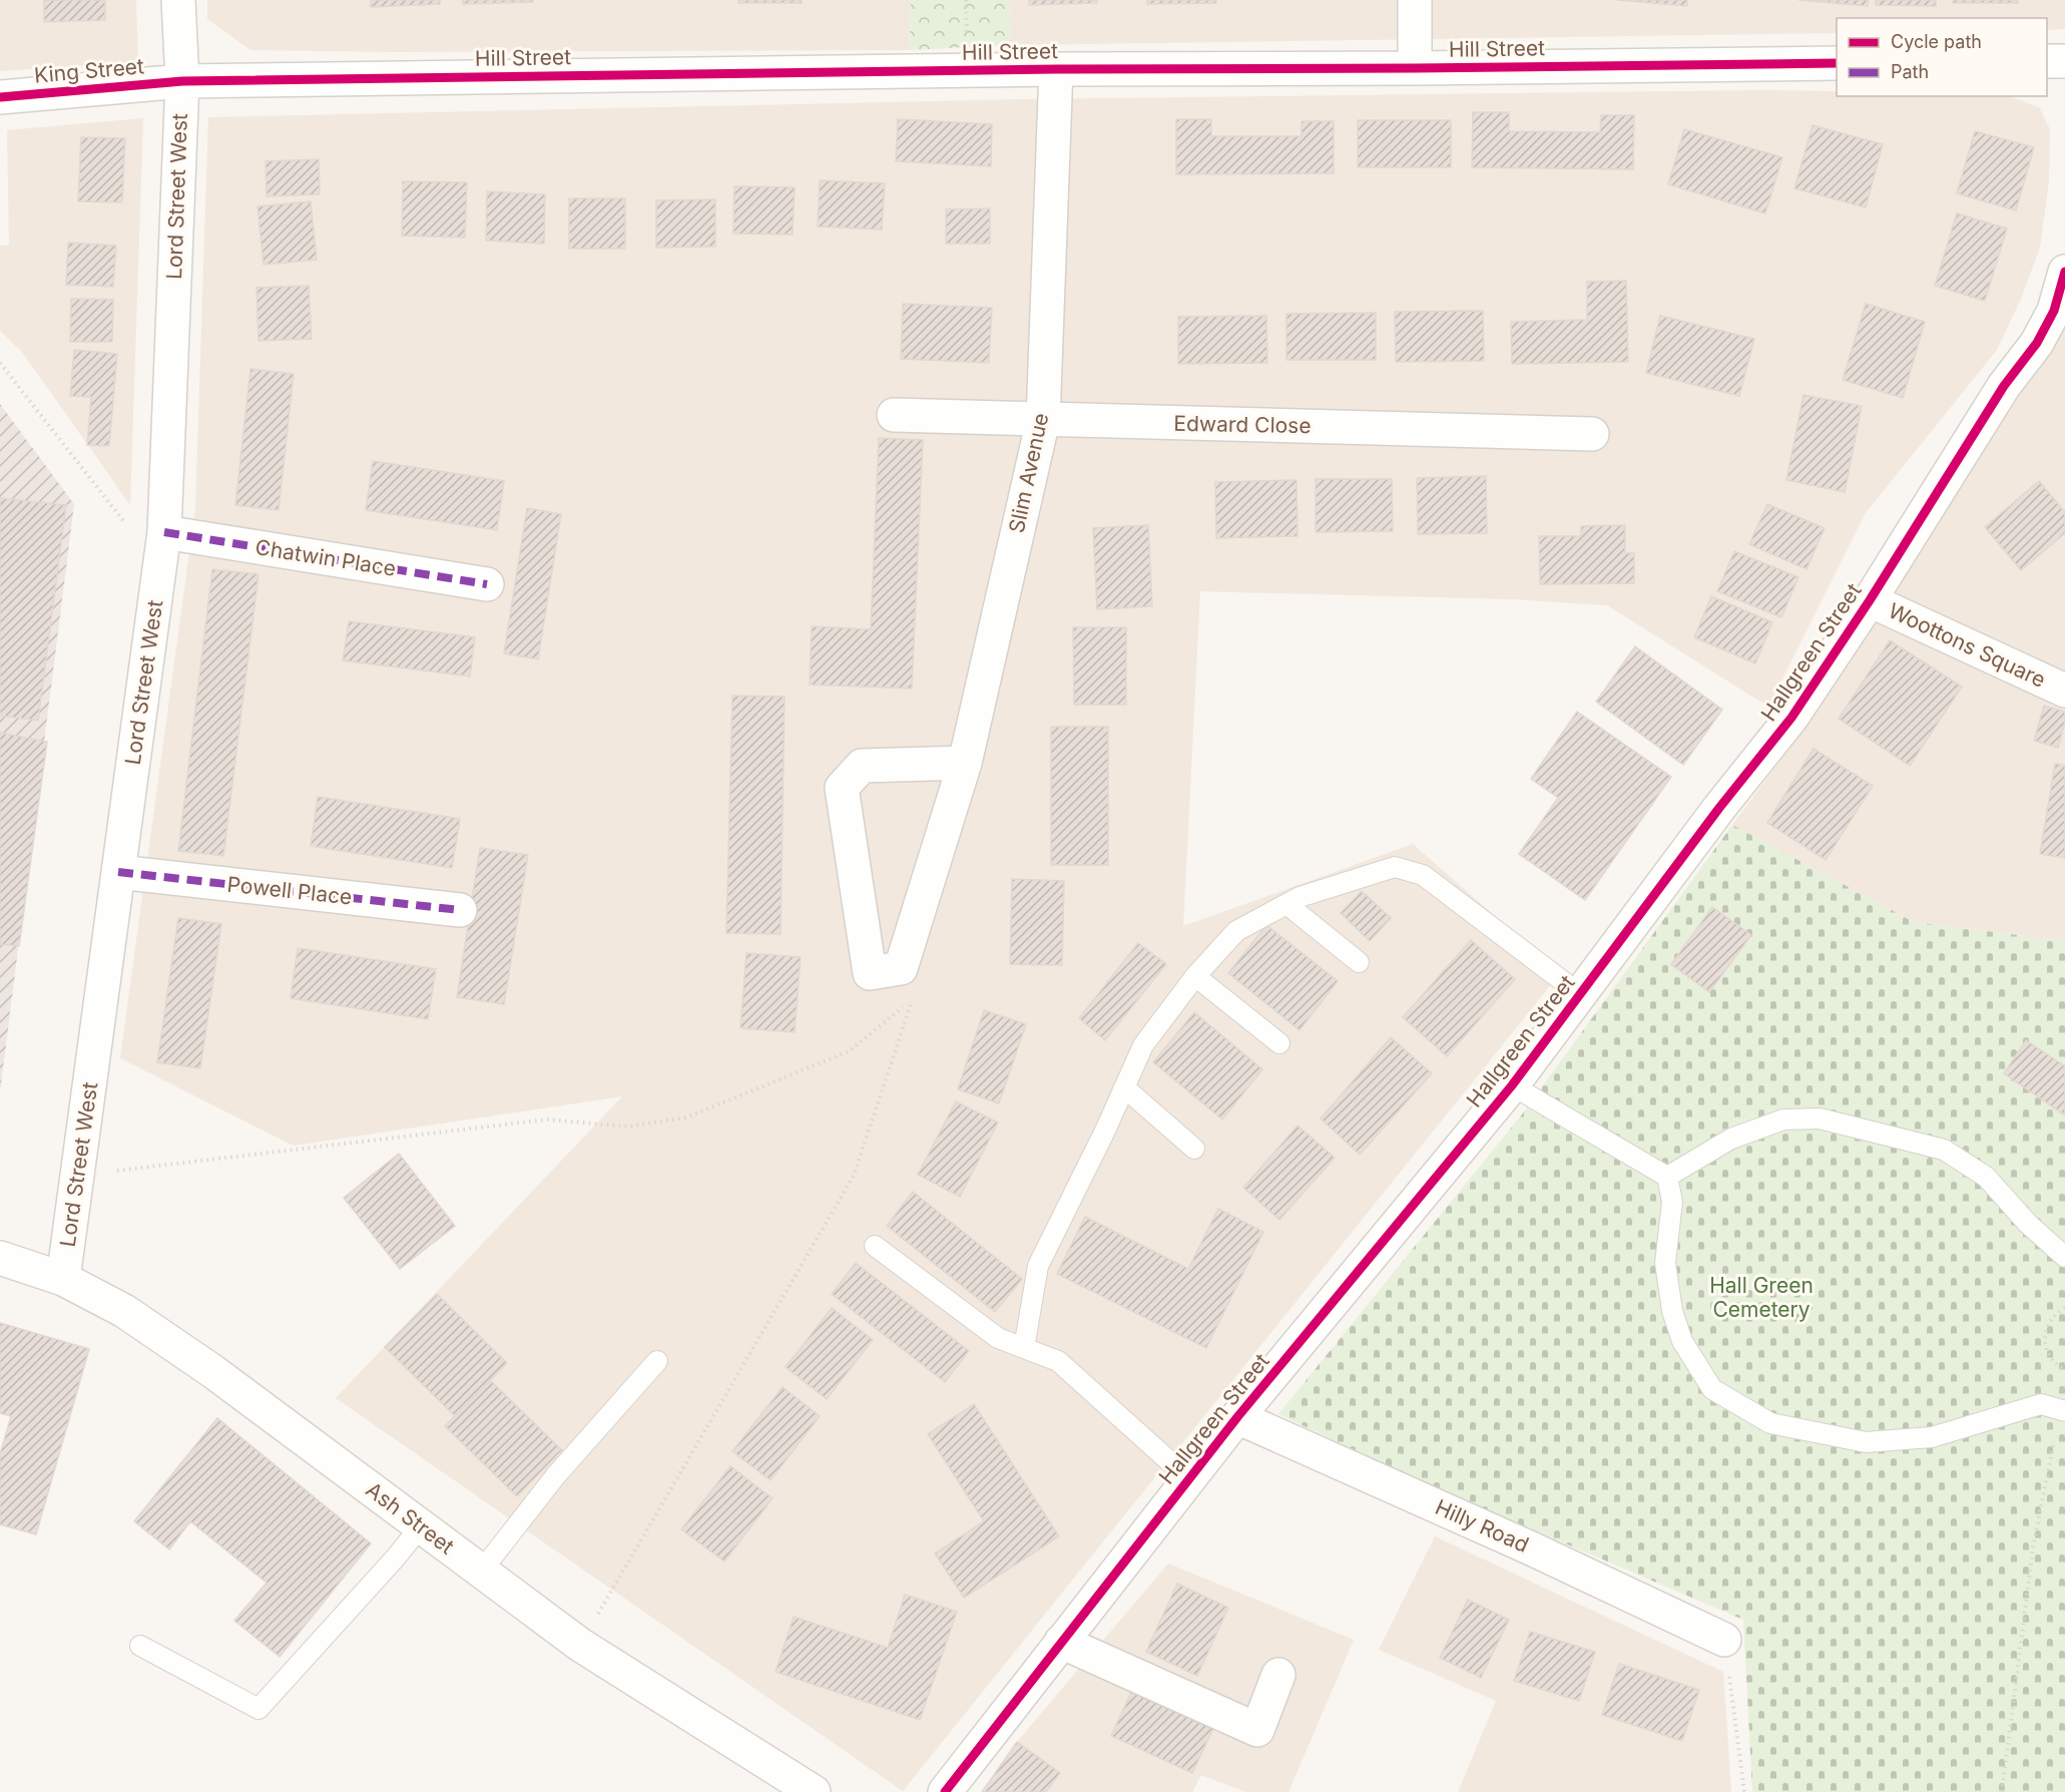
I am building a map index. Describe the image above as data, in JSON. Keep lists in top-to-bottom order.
{
  "streets": {
    "street": [
      "Hill Street",
      "King Street",
      "Lord Street West",
      "Edward Close",
      "Slim Avenue",
      "Chatwin Place",
      "Woottons Square",
      "Hallgreen Street",
      "Powell Place",
      "Ash Street",
      "Hilly Road"
    ]
  },
  "crossings": [
    ["Hill Street", "King Street"],
    ["Hill Street", "Lord Street West"],
    ["Hill Street", "Slim Avenue"],
    ["King Street", "Lord Street West"],
    ["Lord Street West", "Chatwin Place"],
    ["Lord Street West", "Powell Place"],
    ["Lord Street West", "Ash Street"],
    ["Edward Close", "Slim Avenue"],
    ["Woottons Square", "Hallgreen Street"],
    ["Hallgreen Street", "Hilly Road"]
  ],
  "parks": ["Hall Green Cemetery"],
  "legend": ["Cycle path", "Path"]
}
